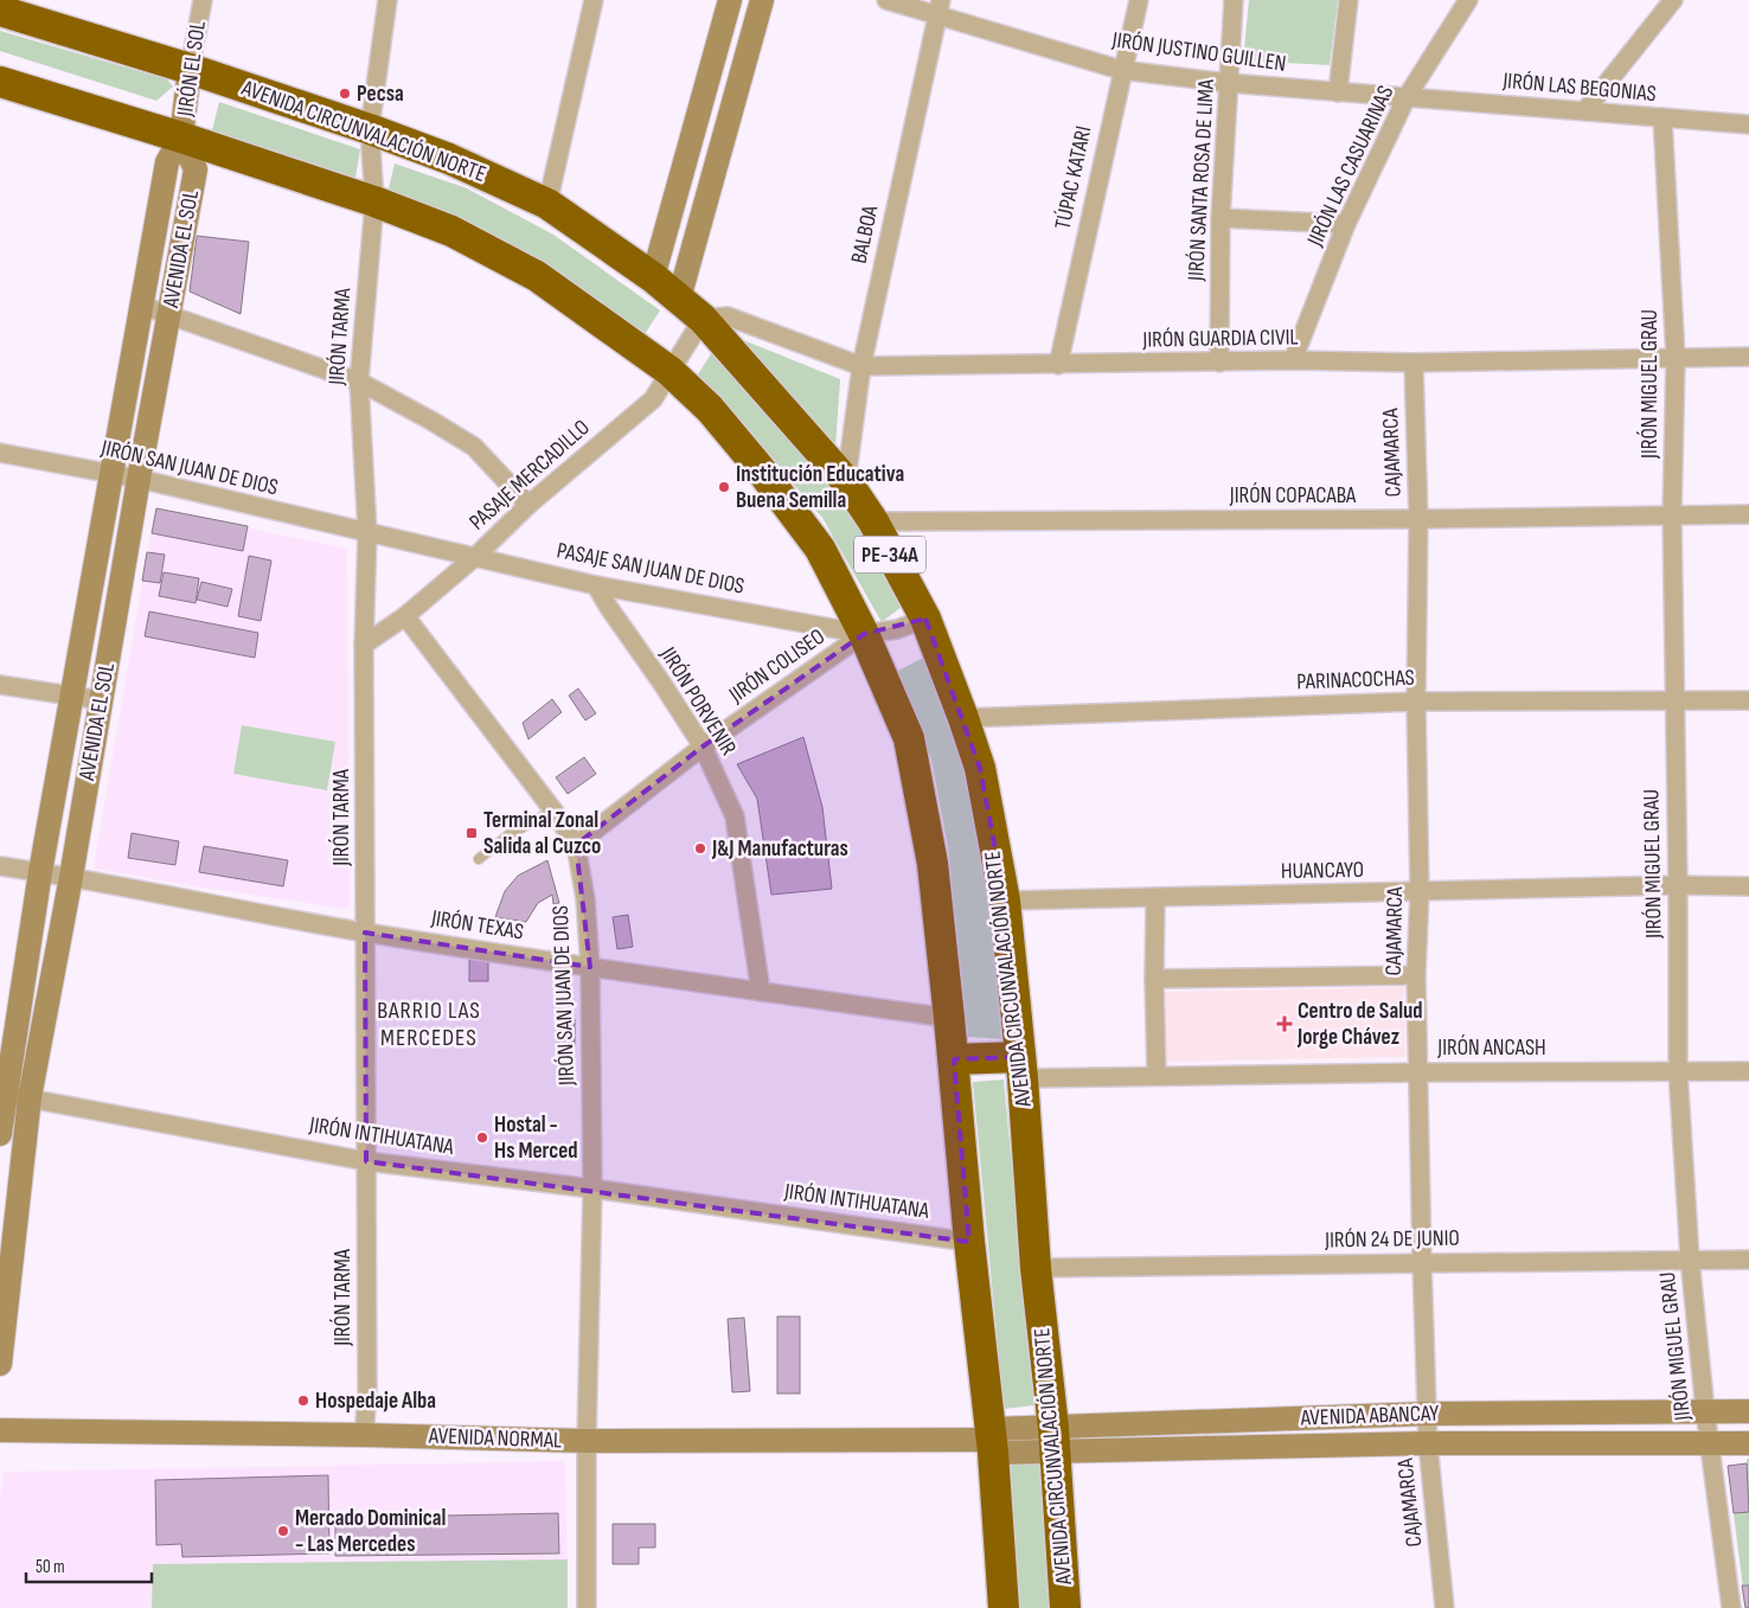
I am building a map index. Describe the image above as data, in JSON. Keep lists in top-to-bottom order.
{
  "streets": {
    "highway": ["AVENIDA CIRCUNVALACIÓN NORTE", "PE-34A"],
    "street": [
      "JIRÓN JUSTINO GUILLEN",
      "JIRÓN EL SOL",
      "JIRÓN LAS BEGONIAS",
      "JIRÓN LAS CASUARINAS",
      "TÚPAC KATARI",
      "JIRÓN SANTA ROSA DE LIMA",
      "BALBOA",
      "AVENIDA EL SOL",
      "JIRÓN TARMA",
      "JIRÓN GUARDIA CIVIL",
      "JIRÓN MIGUEL GRAU",
      "CAJAMARCA",
      "JIRÓN SAN JUAN DE DIOS",
      "PASAJE MERCADILLO",
      "JIRÓN COPACABA",
      "PASAJE SAN JUAN DE DIOS",
      "JIRÓN COLISEO",
      "PARINACOCHAS",
      "JIRÓN PORVENIR",
      "HUANCAYO",
      "JIRÓN TEXAS",
      "JIRÓN ANCASH",
      "JIRÓN INTIHUATANA",
      "JIRÓN 24 DE JUNIO",
      "AVENIDA ABANCAY",
      "AVENIDA NORMAL"
    ]
  },
  "crossings": [
    ["JIRÓN JUSTINO GUILLEN", "JIRÓN LAS BEGONIAS"],
    ["JIRÓN JUSTINO GUILLEN", "JIRÓN LAS CASUARINAS"],
    ["JIRÓN JUSTINO GUILLEN", "TÚPAC KATARI"],
    ["JIRÓN JUSTINO GUILLEN", "JIRÓN SANTA ROSA DE LIMA"],
    ["JIRÓN JUSTINO GUILLEN", "BALBOA"],
    ["JIRÓN EL SOL", "AVENIDA CIRCUNVALACIÓN NORTE"],
    ["JIRÓN EL SOL", "AVENIDA EL SOL"],
    ["JIRÓN EL SOL", "PE-34A"],
    ["JIRÓN LAS BEGONIAS", "JIRÓN LAS CASUARINAS"],
    ["JIRÓN LAS BEGONIAS", "JIRÓN MIGUEL GRAU"],
    ["AVENIDA CIRCUNVALACIÓN NORTE", "BALBOA"],
    ["AVENIDA CIRCUNVALACIÓN NORTE", "JIRÓN TARMA"],
    ["AVENIDA CIRCUNVALACIÓN NORTE", "JIRÓN GUARDIA CIVIL"],
    ["AVENIDA CIRCUNVALACIÓN NORTE", "PASAJE MERCADILLO"],
    ["AVENIDA CIRCUNVALACIÓN NORTE", "JIRÓN COPACABA"],
    ["AVENIDA CIRCUNVALACIÓN NORTE", "PASAJE SAN JUAN DE DIOS"],
    ["AVENIDA CIRCUNVALACIÓN NORTE", "PARINACOCHAS"],
    ["AVENIDA CIRCUNVALACIÓN NORTE", "HUANCAYO"],
    ["AVENIDA CIRCUNVALACIÓN NORTE", "JIRÓN ANCASH"],
    ["AVENIDA CIRCUNVALACIÓN NORTE", "JIRÓN 24 DE JUNIO"],
    ["AVENIDA CIRCUNVALACIÓN NORTE", "AVENIDA ABANCAY"],
    ["JIRÓN LAS CASUARINAS", "JIRÓN GUARDIA CIVIL"],
    ["TÚPAC KATARI", "JIRÓN GUARDIA CIVIL"],
    ["JIRÓN SANTA ROSA DE LIMA", "JIRÓN GUARDIA CIVIL"],
    ["BALBOA", "JIRÓN GUARDIA CIVIL"],
    ["AVENIDA EL SOL", "JIRÓN SAN JUAN DE DIOS"],
    ["AVENIDA EL SOL", "PE-34A"],
    ["AVENIDA EL SOL", "JIRÓN TEXAS"],
    ["AVENIDA EL SOL", "JIRÓN INTIHUATANA"],
    ["JIRÓN TARMA", "JIRÓN SAN JUAN DE DIOS"],
    ["JIRÓN TARMA", "PASAJE MERCADILLO"],
    ["JIRÓN TARMA", "PE-34A"],
    ["JIRÓN TARMA", "PASAJE SAN JUAN DE DIOS"],
    ["JIRÓN TARMA", "JIRÓN TEXAS"],
    ["JIRÓN TARMA", "JIRÓN INTIHUATANA"],
    ["JIRÓN TARMA", "AVENIDA NORMAL"],
    ["JIRÓN GUARDIA CIVIL", "JIRÓN MIGUEL GRAU"],
    ["JIRÓN GUARDIA CIVIL", "CAJAMARCA"],
    ["JIRÓN GUARDIA CIVIL", "PASAJE MERCADILLO"],
    ["JIRÓN MIGUEL GRAU", "JIRÓN COPACABA"],
    ["JIRÓN MIGUEL GRAU", "PARINACOCHAS"],
    ["JIRÓN MIGUEL GRAU", "HUANCAYO"],
    ["JIRÓN MIGUEL GRAU", "JIRÓN ANCASH"],
    ["JIRÓN MIGUEL GRAU", "JIRÓN 24 DE JUNIO"],
    ["JIRÓN MIGUEL GRAU", "AVENIDA ABANCAY"],
    ["CAJAMARCA", "JIRÓN COPACABA"],
    ["CAJAMARCA", "PARINACOCHAS"],
    ["CAJAMARCA", "HUANCAYO"],
    ["CAJAMARCA", "JIRÓN ANCASH"],
    ["CAJAMARCA", "JIRÓN 24 DE JUNIO"],
    ["CAJAMARCA", "AVENIDA ABANCAY"],
    ["JIRÓN SAN JUAN DE DIOS", "PASAJE MERCADILLO"],
    ["JIRÓN SAN JUAN DE DIOS", "PASAJE SAN JUAN DE DIOS"],
    ["JIRÓN SAN JUAN DE DIOS", "JIRÓN COLISEO"],
    ["JIRÓN SAN JUAN DE DIOS", "JIRÓN TEXAS"],
    ["JIRÓN SAN JUAN DE DIOS", "JIRÓN INTIHUATANA"],
    ["JIRÓN SAN JUAN DE DIOS", "AVENIDA NORMAL"],
    ["PASAJE MERCADILLO", "PE-34A"],
    ["PASAJE MERCADILLO", "PASAJE SAN JUAN DE DIOS"],
    ["PE-34A", "PASAJE SAN JUAN DE DIOS"],
    ["PE-34A", "JIRÓN COLISEO"],
    ["PE-34A", "JIRÓN TEXAS"],
    ["PE-34A", "JIRÓN INTIHUATANA"],
    ["PE-34A", "AVENIDA ABANCAY"],
    ["PE-34A", "AVENIDA NORMAL"],
    ["PASAJE SAN JUAN DE DIOS", "JIRÓN COLISEO"],
    ["PASAJE SAN JUAN DE DIOS", "JIRÓN PORVENIR"],
    ["JIRÓN COLISEO", "JIRÓN PORVENIR"],
    ["JIRÓN PORVENIR", "JIRÓN TEXAS"],
    ["AVENIDA ABANCAY", "AVENIDA NORMAL"]
  ],
  "districts": ["BARRIO LAS MERCEDES"],
  "places": {
    "other": [
      "Pecsa",
      "Institución Educativa Buena Semilla",
      "J&J Manufacturas",
      "Hostal - Hs Merced",
      "Hospedaje Alba",
      "Mercado Dominical - Las Mercedes"
    ],
    "transit": ["Terminal Zonal Salida al Cuzco"],
    "health": ["Centro de Salud Jorge Chávez"]
  },
  "scale_bar": "50 m"
}
